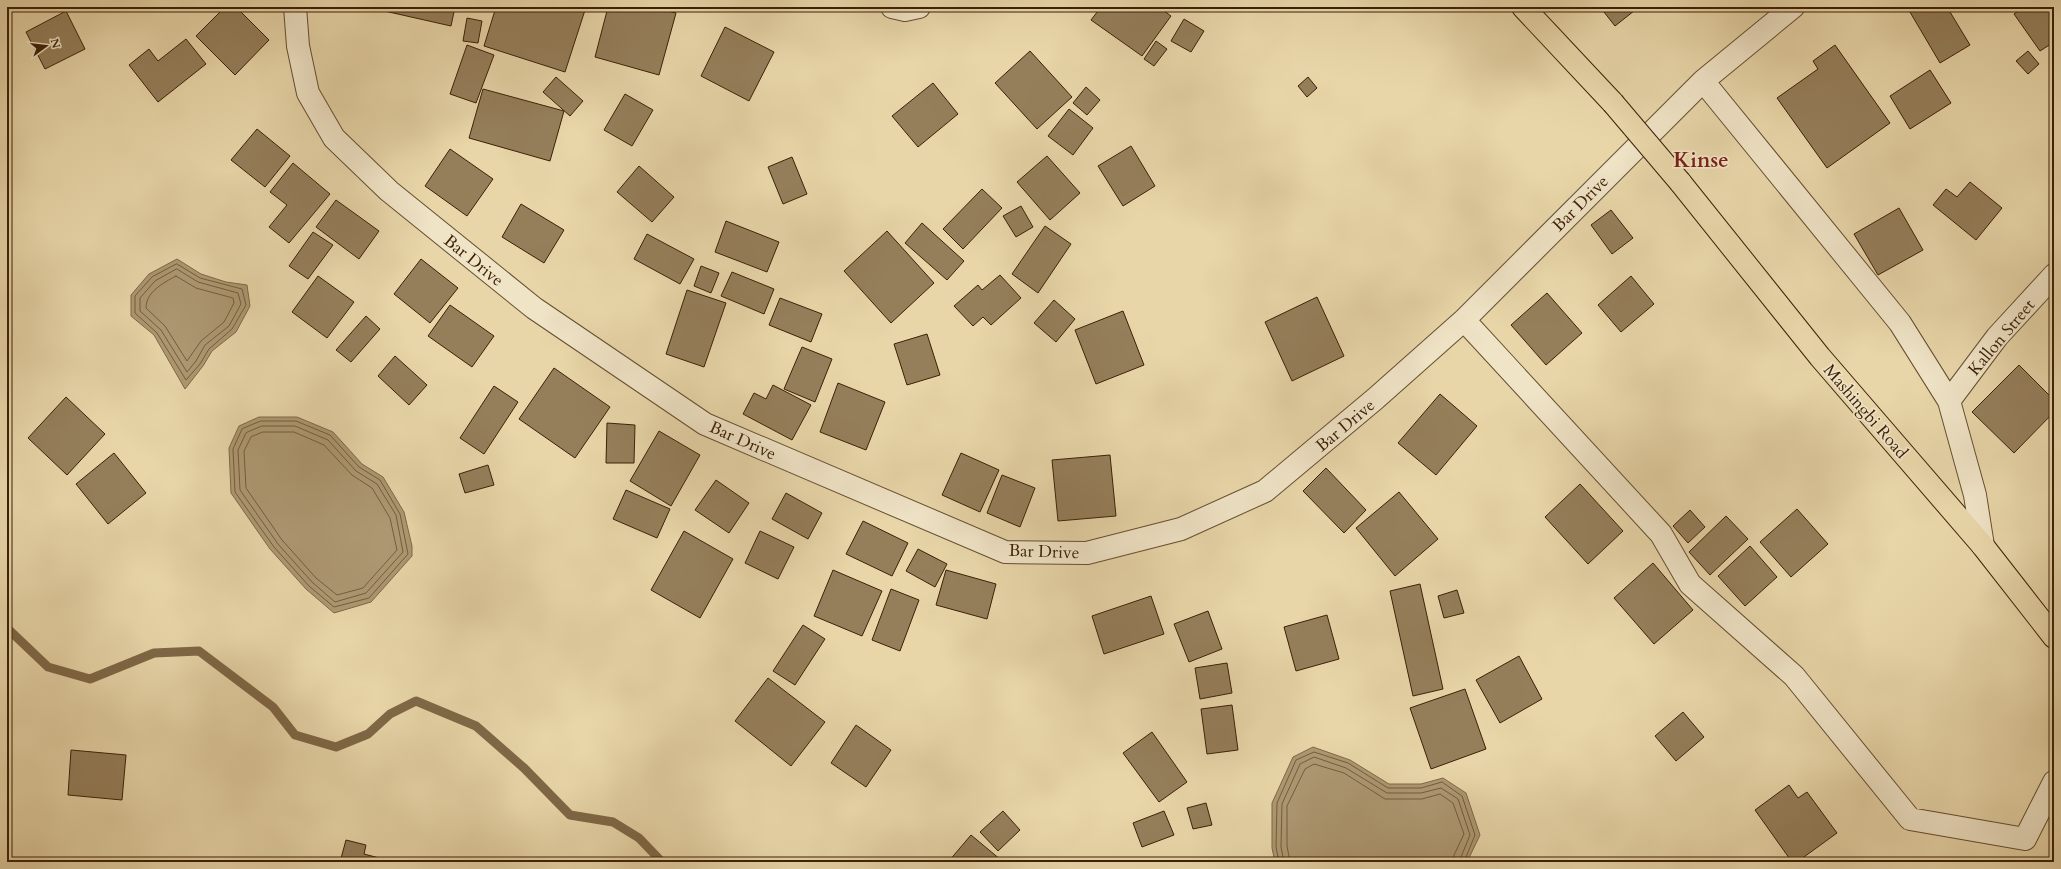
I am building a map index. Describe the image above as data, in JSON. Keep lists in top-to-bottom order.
{
  "streets": {
    "main road": ["Mashingbi Road"],
    "street": ["Bar Drive", "Kallon Street"]
  },
  "districts": ["Kinse"],
  "north": "right"
}
